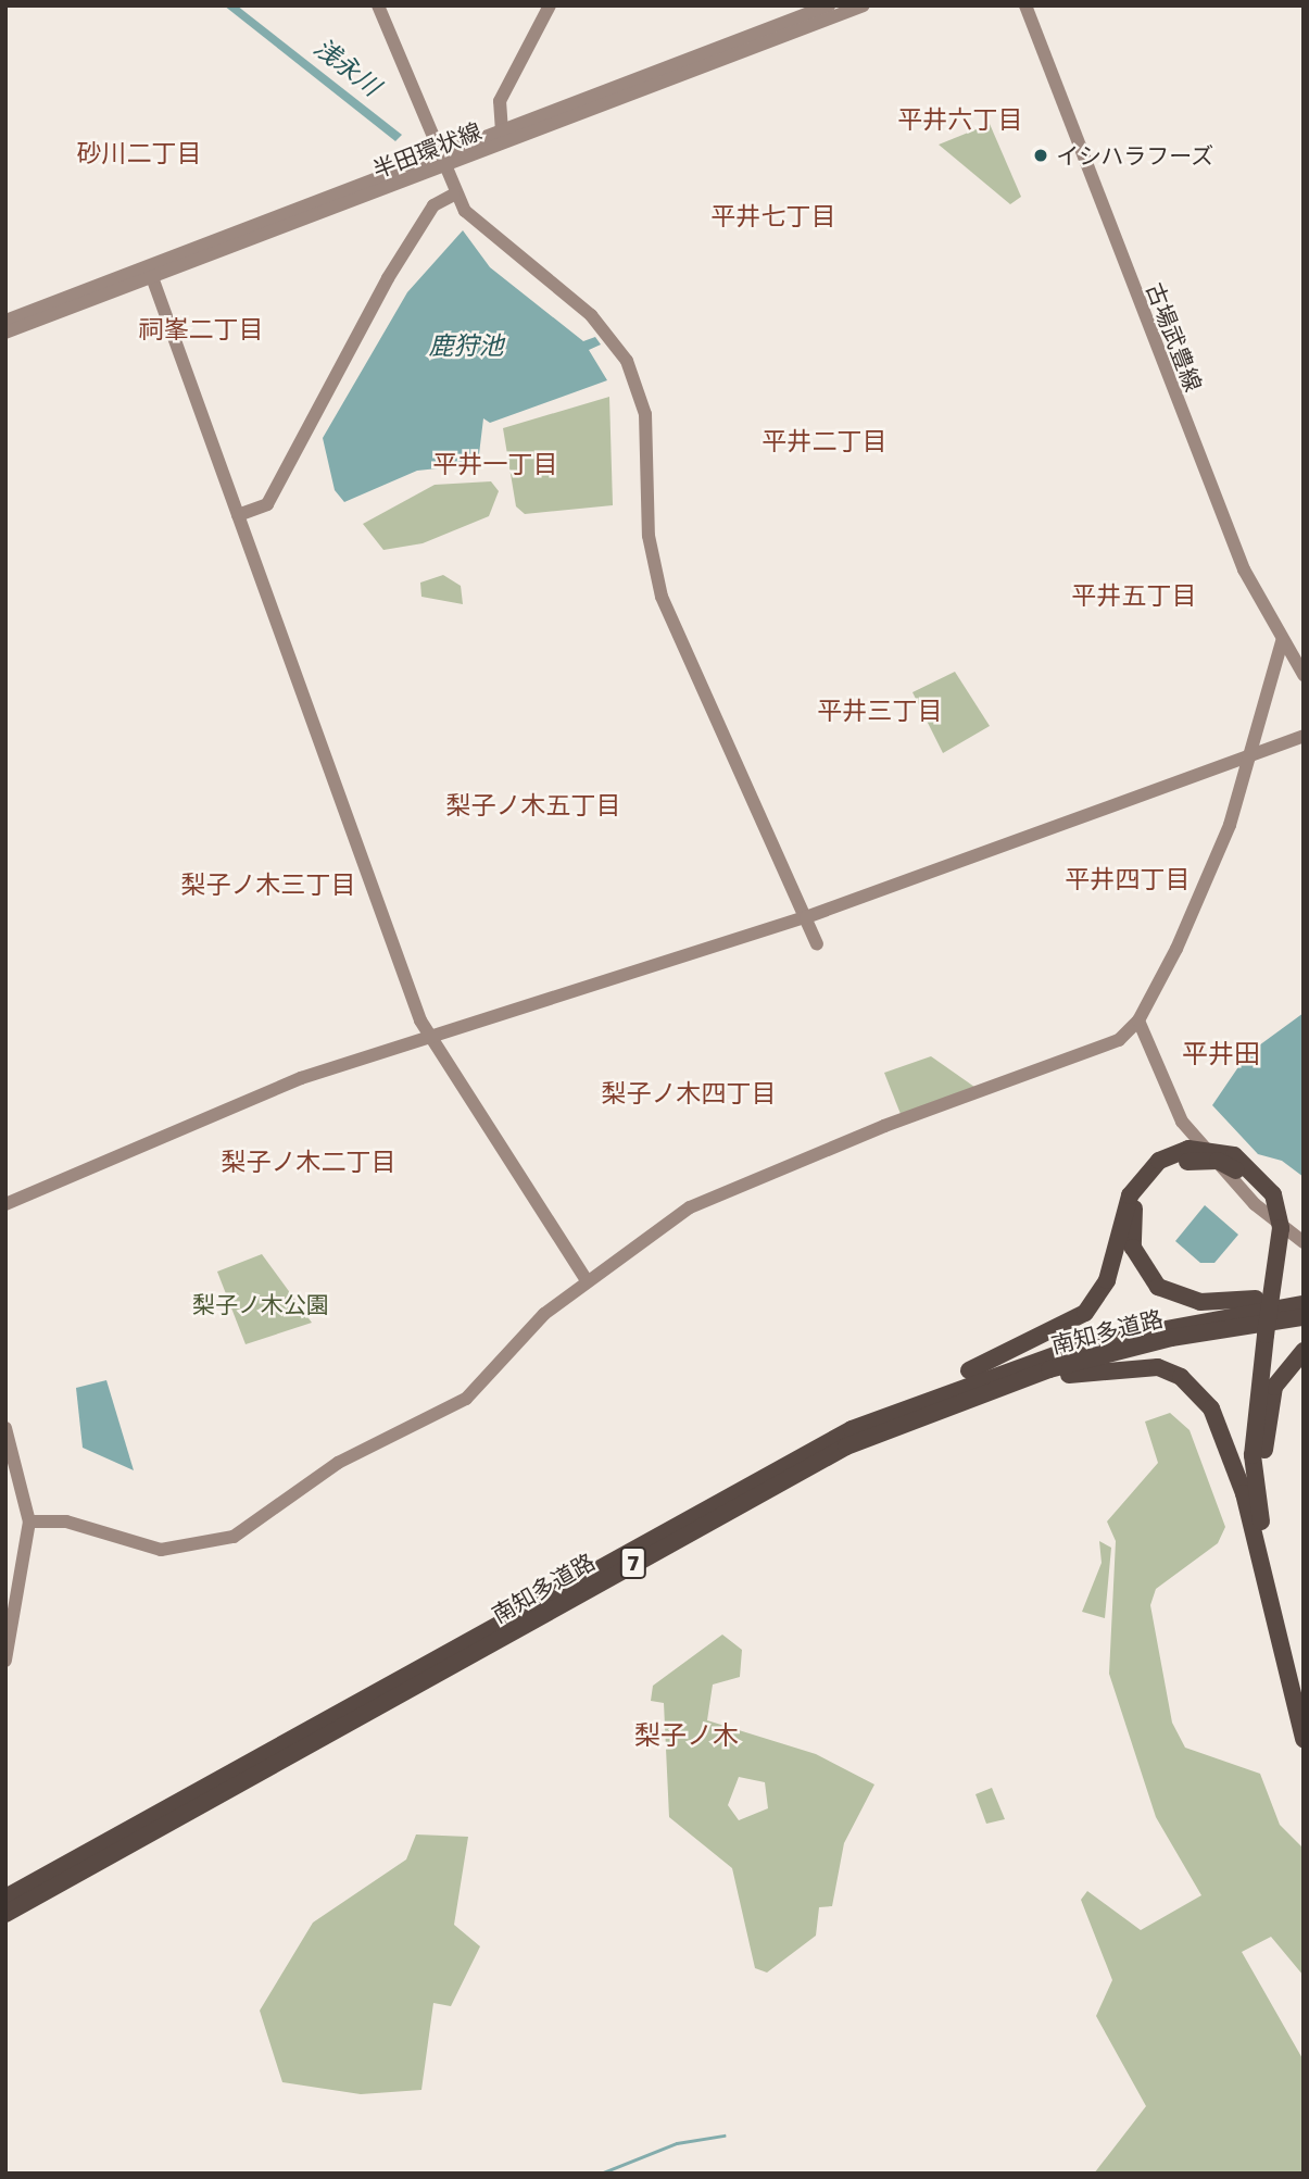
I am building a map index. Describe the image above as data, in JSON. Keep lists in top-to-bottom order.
{
  "streets": {
    "highway": ["南知多道路", "7"],
    "street": ["半田環状線", "古場武豊線"]
  },
  "districts": [
    "平井六丁目",
    "砂川二丁目",
    "平井七丁目",
    "祠峯二丁目",
    "平井二丁目",
    "平井一丁目",
    "平井五丁目",
    "平井三丁目",
    "梨子ノ木五丁目",
    "平井四丁目",
    "梨子ノ木三丁目",
    "平井田",
    "梨子ノ木四丁目",
    "梨子ノ木二丁目",
    "梨子ノ木"
  ],
  "water": ["浅永川", "鹿狩池"],
  "parks": ["梨子ノ木公園"],
  "places": ["イシハラフーズ"]
}
